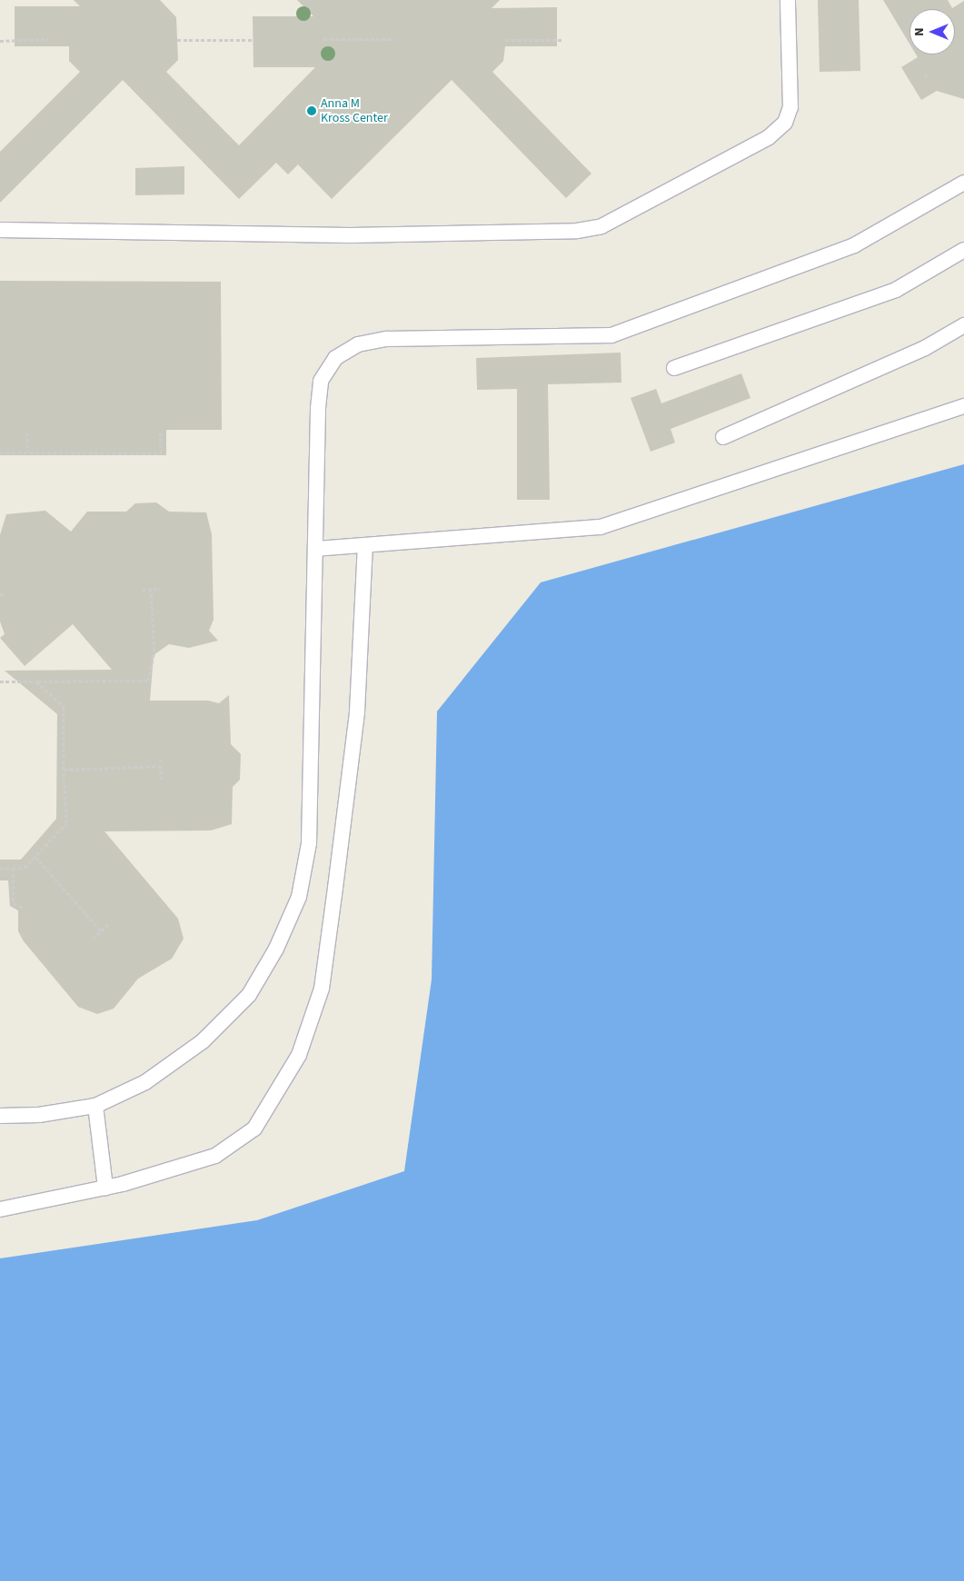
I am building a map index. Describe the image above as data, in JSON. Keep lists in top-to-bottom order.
{
  "places": ["Anna M Kross Center"],
  "north": "left"
}
